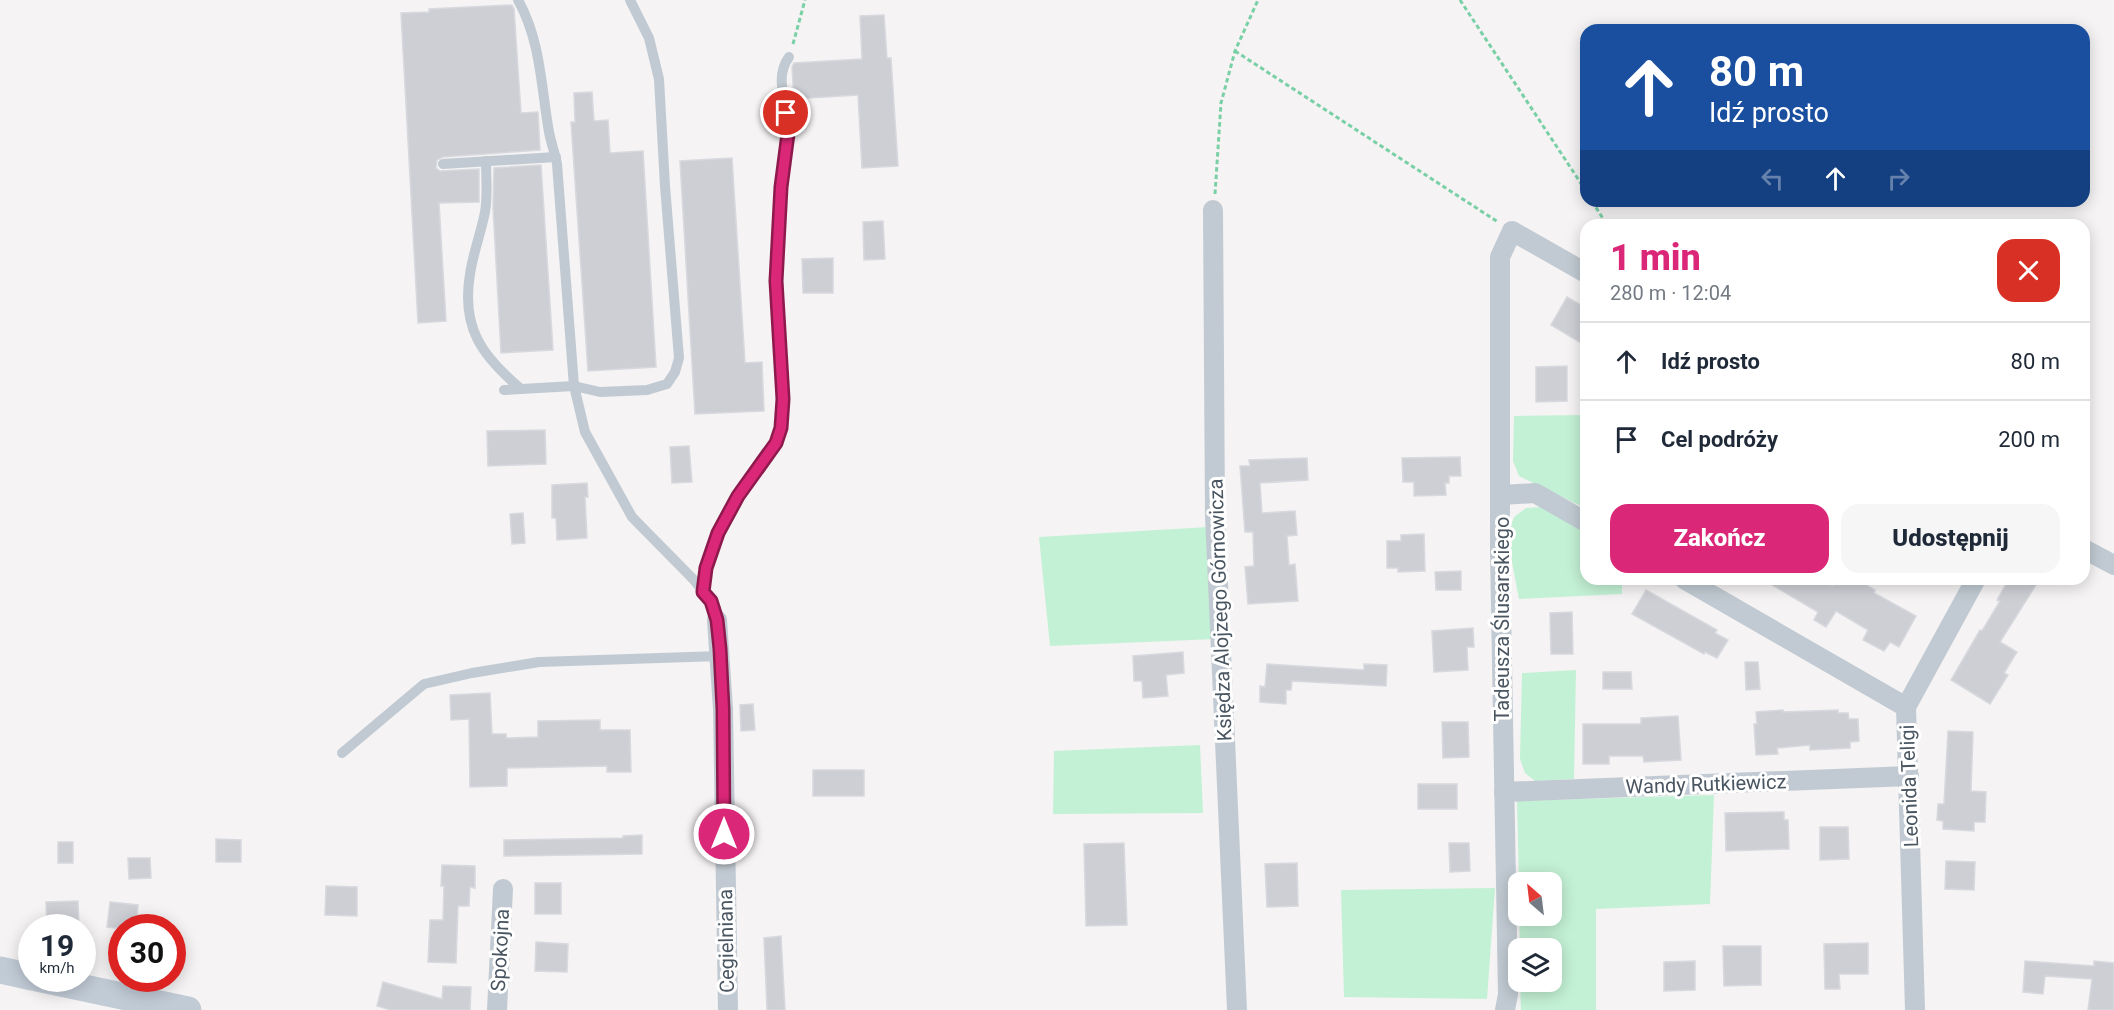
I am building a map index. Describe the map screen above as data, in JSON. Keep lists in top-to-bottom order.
{
  "streets": {
    "street": [
      "Księdza Alojzego Górnowicza",
      "Tadeusza Ślusarskiego",
      "Wandy Rutkiewicz",
      "Leonida Teligi",
      "Cegielniana",
      "Spokojna"
    ]
  },
  "crossings": [
    ["Tadeusza Ślusarskiego", "Wandy Rutkiewicz"],
    ["Wandy Rutkiewicz", "Leonida Teligi"]
  ],
  "north": "top left",
  "page": {
    "turn": ["80 m", "Idź prosto"],
    "heading": ["1 min", "280 m · 12:04"],
    "list": [
      {
        "name": "Idź prosto",
        "value": "80 m"
      },
      {
        "name": "Cel podróży",
        "value": "200 m"
      }
    ],
    "buttons": ["Zakończ", "Udostępnij"],
    "speed": "19 km/h",
    "limit": "30"
  }
}
